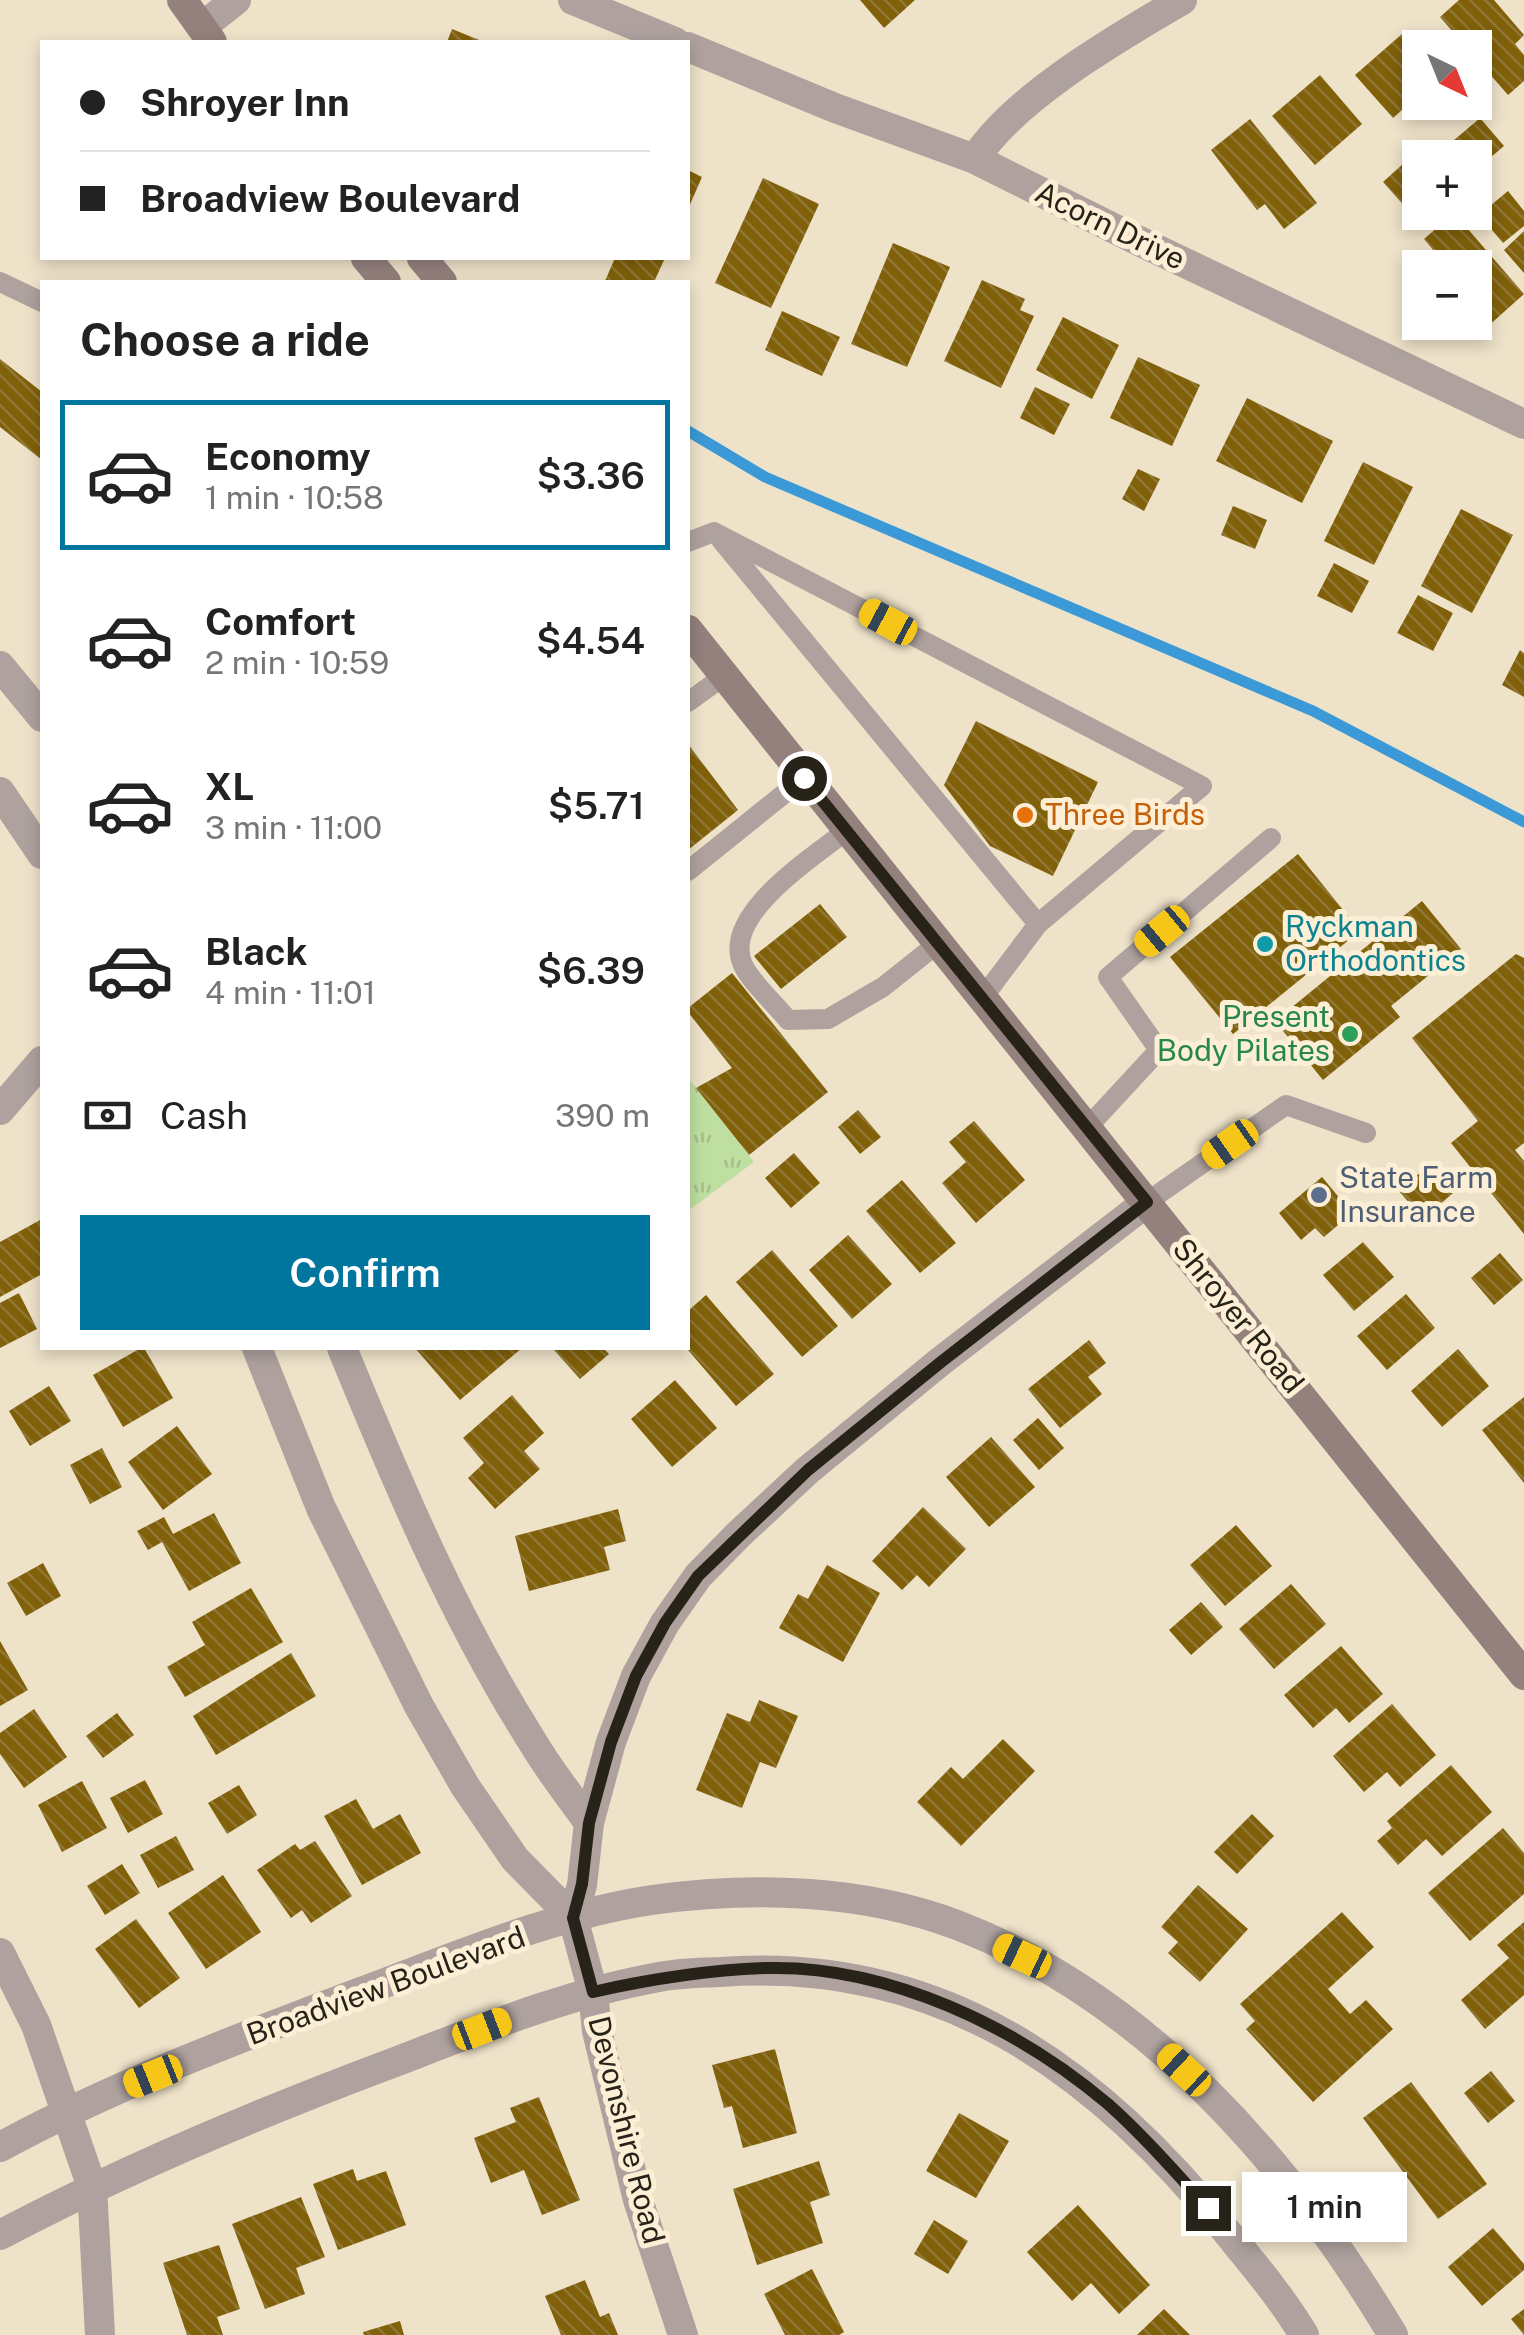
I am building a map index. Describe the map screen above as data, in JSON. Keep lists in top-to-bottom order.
{
  "streets": {
    "main road": ["Shroyer Road"],
    "street": ["Acorn Drive", "Broadview Boulevard", "Devonshire Road"]
  },
  "crossings": [
    ["Shroyer Road", "Devonshire Road"],
    ["Broadview Boulevard", "Devonshire Road"]
  ],
  "places": [
    "Three Birds",
    "Ryckman Orthodontics",
    "Present Body Pilates",
    "State Farm Insurance"
  ],
  "north": "bottom right",
  "page": {
    "map_buttons": ["+", "−"],
    "banner": ["Shroyer Inn", "Broadview Boulevard"],
    "heading": "Choose a ride",
    "list": [
      {
        "name": "Economy",
        "note": "1 min · 10:58",
        "value": "$3.36"
      },
      {
        "name": "Comfort",
        "note": "2 min · 10:59",
        "value": "$4.54"
      },
      {
        "name": "XL",
        "note": "3 min · 11:00",
        "value": "$5.71"
      },
      {
        "name": "Black",
        "note": "4 min · 11:01",
        "value": "$6.39"
      }
    ],
    "pay": ["Cash", "390 m"],
    "buttons": "Confirm",
    "bubble": "1 min"
  }
}
